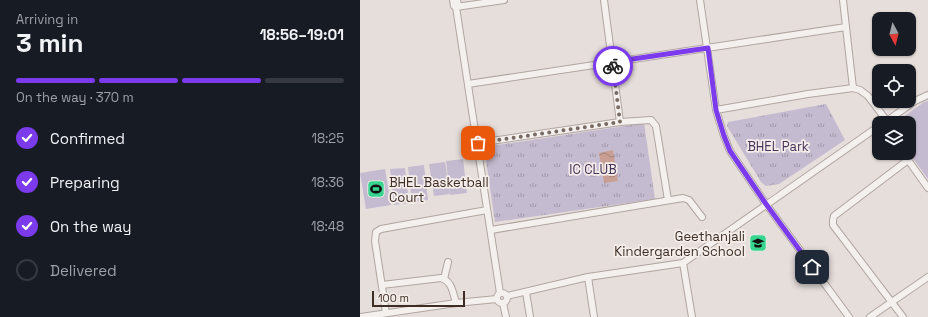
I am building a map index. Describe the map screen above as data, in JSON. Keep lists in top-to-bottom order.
{
  "parks": ["BHEL Park", "IC CLUB"],
  "places": {
    "sports": ["BHEL Basketball Court"],
    "school or university": ["Geethanjali Kindergarden School"]
  },
  "scale_bar": "100 m",
  "north": "bottom",
  "page": {
    "heading": ["3 min", "Arriving in", "18:56–19:01"],
    "bar": "On the way · 370 m",
    "list": [
      ["Confirmed", "18:25"],
      ["Preparing", "18:36"],
      ["On the way", "18:48"],
      "Delivered"
    ],
    "scale": "100 m"
  }
}
